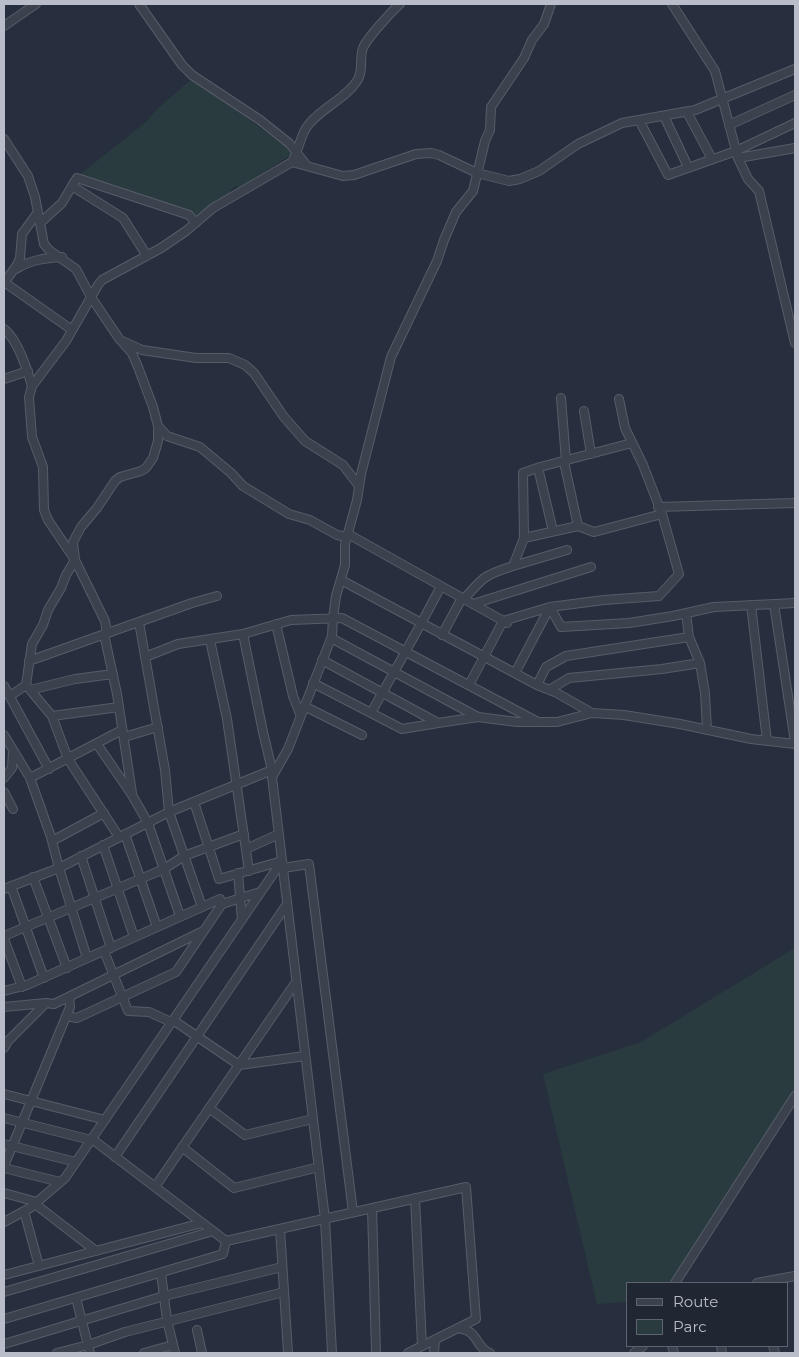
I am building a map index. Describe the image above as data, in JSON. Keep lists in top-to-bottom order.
{
  "legend": ["Route", "Parc"]
}
